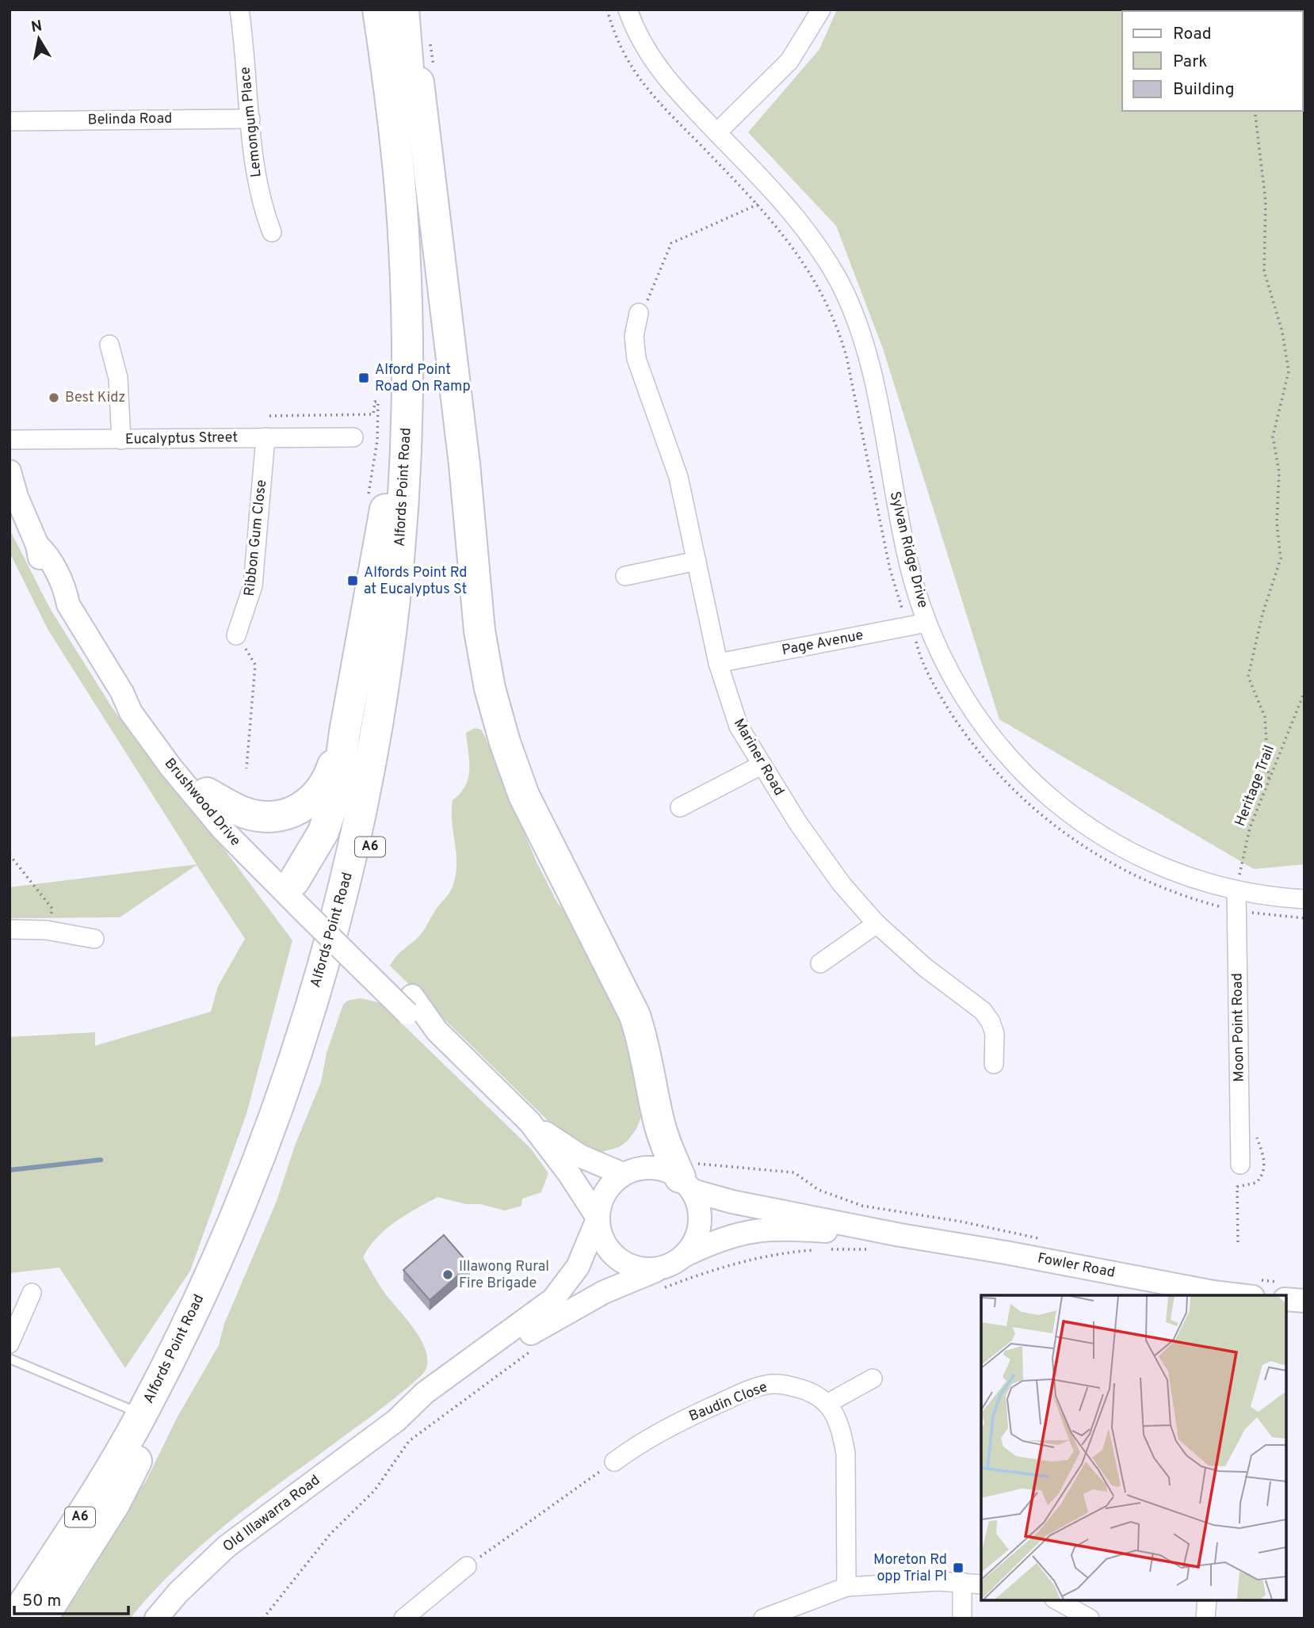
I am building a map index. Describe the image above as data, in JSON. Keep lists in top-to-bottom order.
{
  "streets": {
    "highway": ["Alfords Point Road", "A6"],
    "street": [
      "Belinda Road",
      "Lemongum Place",
      "Eucalyptus Street",
      "Ribbon Gum Close",
      "Sylvan Ridge Drive",
      "Page Avenue",
      "Mariner Road",
      "Brushwood Drive",
      "Moon Point Road",
      "Fowler Road",
      "Baudin Close",
      "Old Illawarra Road"
    ],
    "path": ["Heritage Trail"]
  },
  "crossings": [
    ["Belinda Road", "Lemongum Place"],
    ["Eucalyptus Street", "Ribbon Gum Close"],
    ["Sylvan Ridge Drive", "Page Avenue"],
    ["Sylvan Ridge Drive", "Heritage Trail"],
    ["Sylvan Ridge Drive", "Moon Point Road"],
    ["Page Avenue", "Mariner Road"],
    ["Heritage Trail", "Moon Point Road"],
    ["Brushwood Drive", "Fowler Road"],
    ["Brushwood Drive", "Old Illawarra Road"],
    ["Fowler Road", "Old Illawarra Road"]
  ],
  "places": {
    "transit": ["Alford Point Road On Ramp", "Alfords Point Rd at Eucalyptus St", "Moreton Rd opp Trial Pl"],
    "other": ["Best Kidz", "Illawong Rural Fire Brigade"]
  },
  "legend": ["Road", "Park", "Building"],
  "scale_bar": "50 m",
  "north": "top"
}
